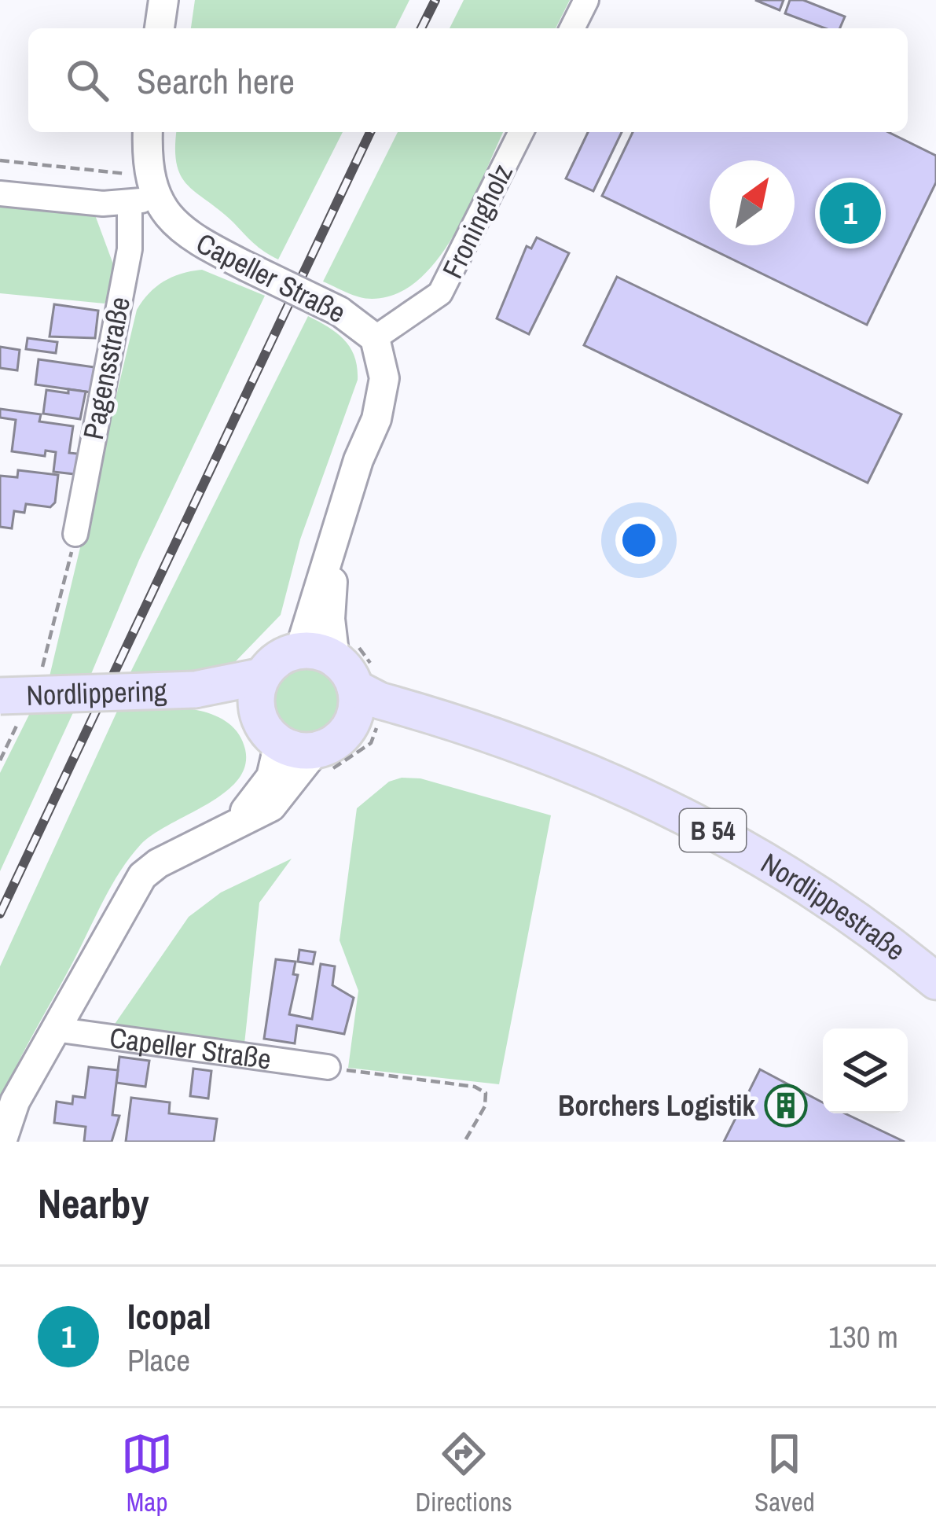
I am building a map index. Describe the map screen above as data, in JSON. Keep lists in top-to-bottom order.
{
  "streets": {
    "main road": ["Nordlippering", "B 54", "Nordlippestraße"],
    "street": ["Froningholz", "Capeller Straße", "Pagensstraße"]
  },
  "crossings": [
    ["Froningholz", "Capeller Straße"],
    ["Capeller Straße", "Pagensstraße"],
    ["Capeller Straße", "Nordlippering"],
    ["Capeller Straße", "Nordlippestraße"],
    ["Nordlippering", "Nordlippestraße"]
  ],
  "places": {
    "building": ["Borchers Logistik"]
  },
  "north": "top right",
  "page": {
    "search": "Search here",
    "pins": "1",
    "heading": "Nearby",
    "list": [
      {
        "mark": "1",
        "name": "Icopal",
        "note": "Place",
        "value": "130 m"
      }
    ],
    "nav": ["Map", "Directions", "Saved"]
  }
}
